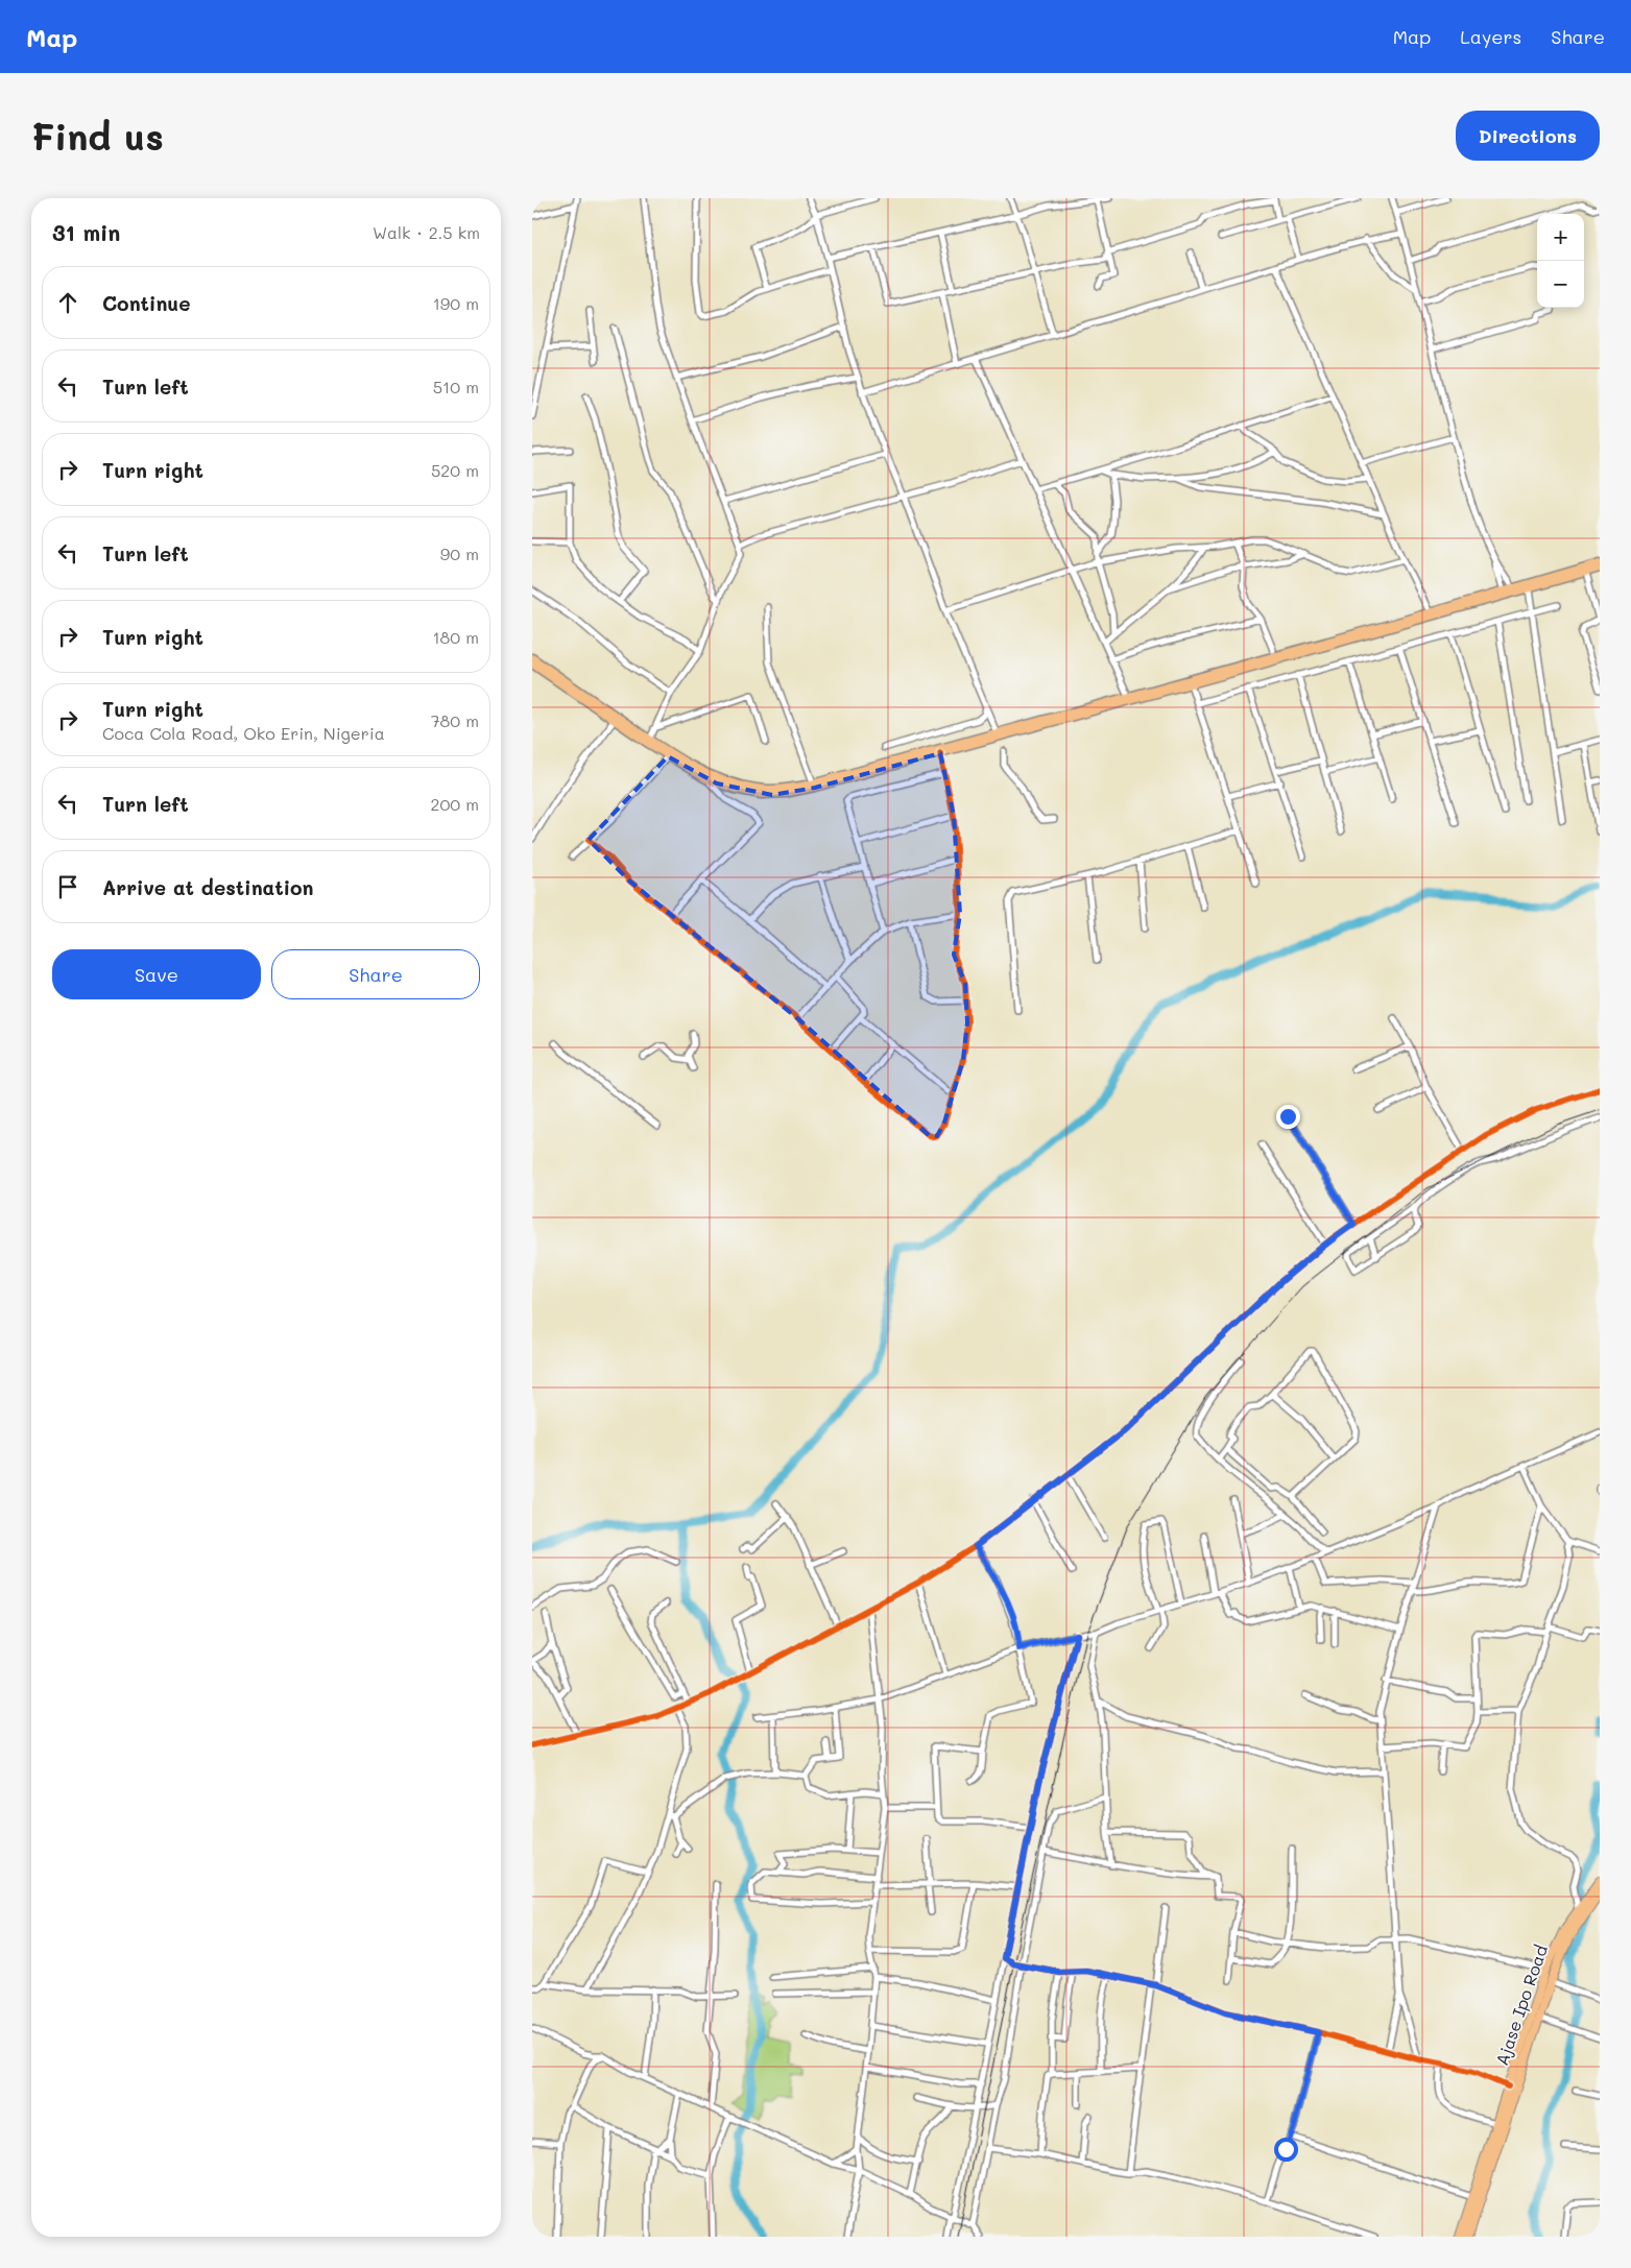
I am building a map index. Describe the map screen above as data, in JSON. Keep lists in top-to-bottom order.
{
  "streets": {
    "highway": ["Ajase Ipo Road"]
  },
  "page": {
    "header": "Map",
    "nav": ["Map", "Layers", "Share"],
    "buttons": [
      "Directions",
      ["Save", "Share"]
    ],
    "title": "Find us",
    "heading": ["31 min", "Walk · 2.5 km"],
    "map_buttons": ["+", "−"],
    "list": [
      ["Continue", "190 m"],
      ["Turn left", "510 m"],
      ["Turn right", "520 m"],
      ["Turn left", "90 m"],
      ["Turn right", "180 m"],
      ["Turn right", "Coca Cola Road, Oko Erin, Nigeria", "780 m"],
      ["Turn left", "200 m"],
      "Arrive at destination"
    ]
  }
}
